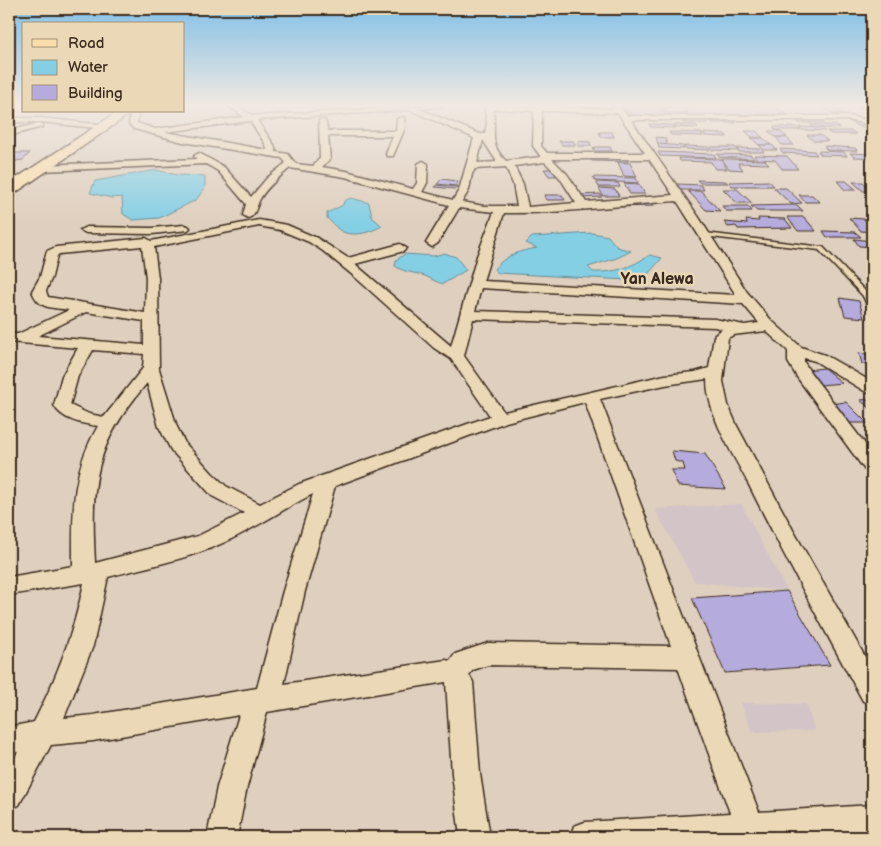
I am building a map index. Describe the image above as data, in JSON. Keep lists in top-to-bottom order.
{
  "districts": ["Yan Alewa"],
  "legend": ["Road", "Water", "Building"]
}
